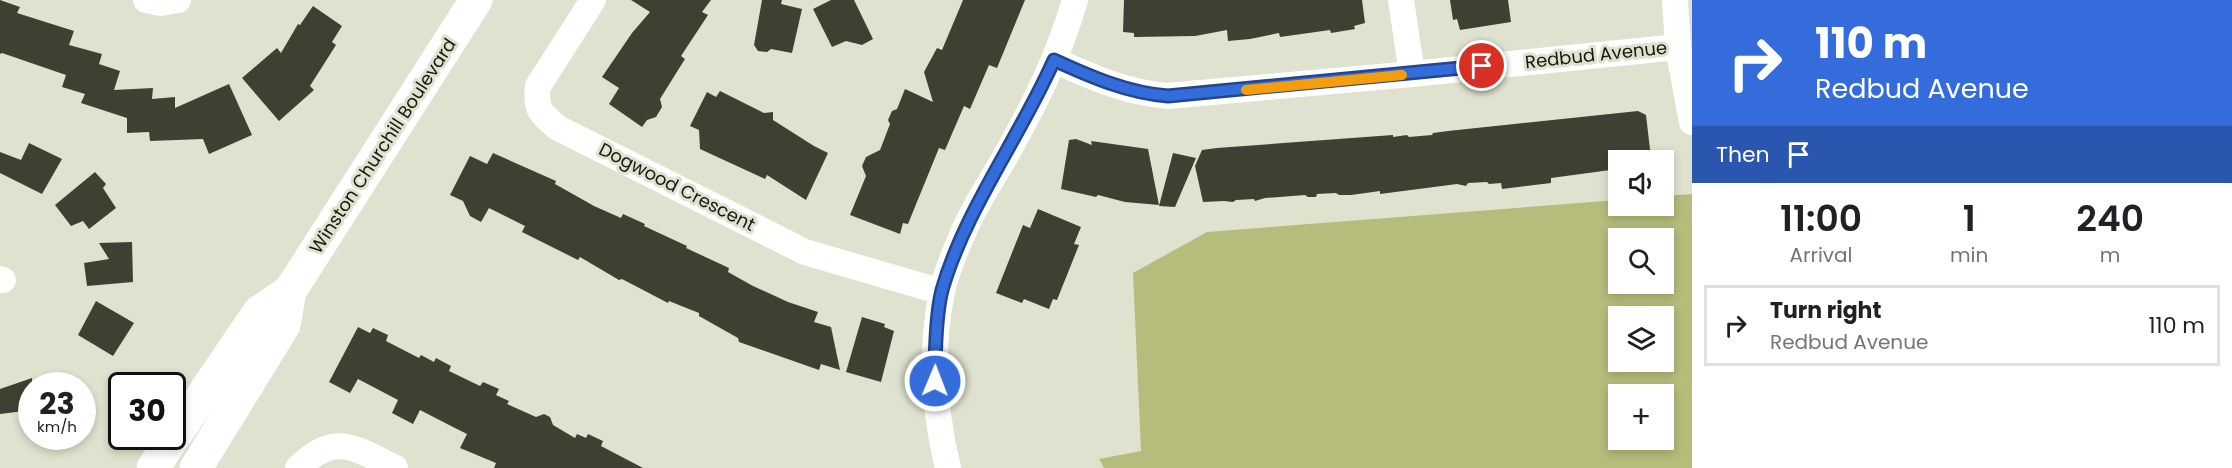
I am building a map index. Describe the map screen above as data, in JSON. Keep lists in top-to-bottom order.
{
  "streets": {
    "main road": ["Winston Churchill Boulevard"],
    "street": ["Redbud Avenue", "Dogwood Crescent"]
  },
  "page": {
    "turn": ["110 m", "Redbud Avenue"],
    "then": "Then",
    "map_buttons": "+",
    "eta": [
      "11:00",
      "Arrival",
      "1",
      "min",
      "240",
      "m"
    ],
    "list": [
      {
        "name": "Turn right",
        "note": "Redbud Avenue",
        "value": "110 m"
      }
    ],
    "speed": "23 km/h",
    "limit": "30"
  }
}
